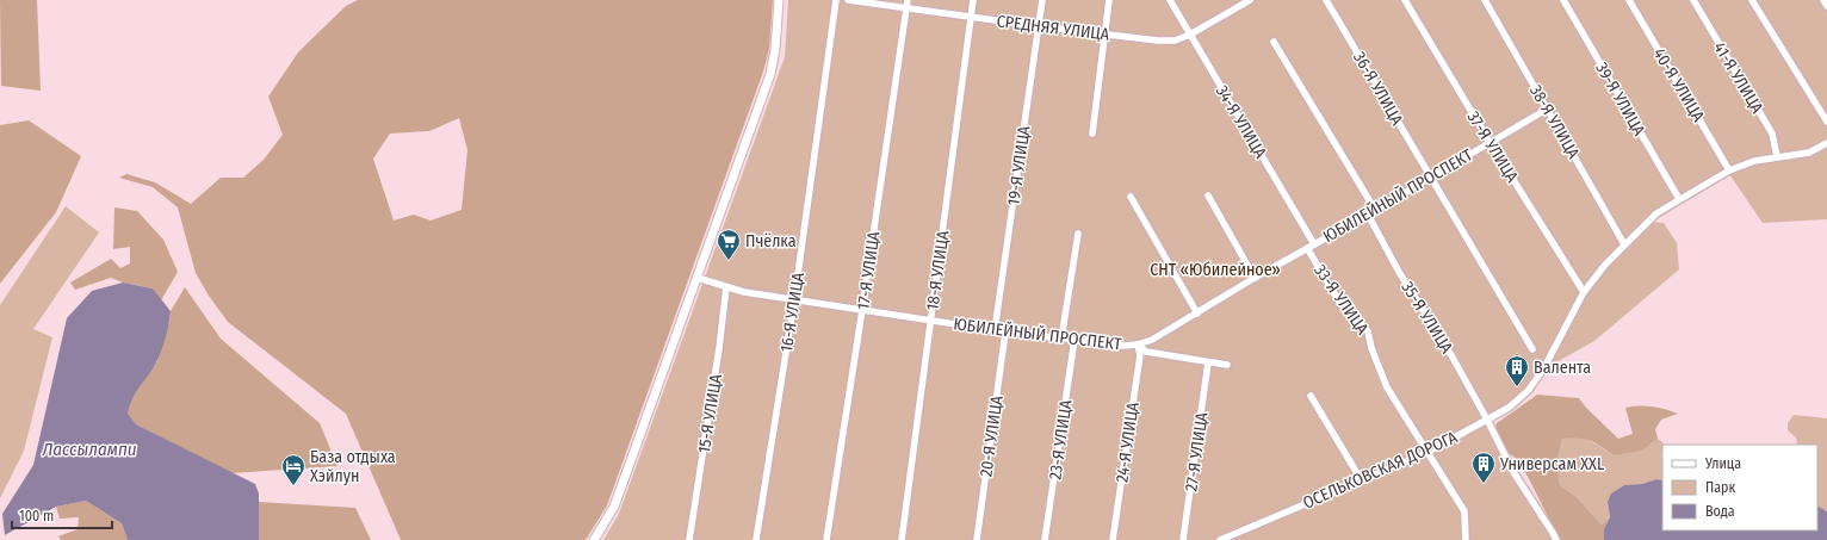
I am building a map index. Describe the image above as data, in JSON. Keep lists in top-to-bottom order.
{
  "streets": {
    "street": [
      "СРЕДНЯЯ УЛИЦА",
      "41-Я УЛИЦА",
      "40-Я УЛИЦА",
      "36-Я УЛИЦА",
      "39-Я УЛИЦА",
      "34-Я УЛИЦА",
      "38-Я УЛИЦА",
      "37-Я УЛИЦА",
      "19-Я УЛИЦА",
      "ЮБИЛЕЙНЫЙ ПРОСПЕКТ",
      "17-Я УЛИЦА",
      "18-Я УЛИЦА",
      "33-Я УЛИЦА",
      "16-Я УЛИЦА",
      "35-Я УЛИЦА",
      "15-Я УЛИЦА",
      "20-Я УЛИЦА",
      "23-Я УЛИЦА",
      "24-Я УЛИЦА",
      "27-Я УЛИЦА",
      "ОСЕЛЬКОВСКАЯ ДОРОГА"
    ]
  },
  "crossings": [
    ["СРЕДНЯЯ УЛИЦА", "34-Я УЛИЦА"],
    ["СРЕДНЯЯ УЛИЦА", "19-Я УЛИЦА"],
    ["СРЕДНЯЯ УЛИЦА", "17-Я УЛИЦА"],
    ["СРЕДНЯЯ УЛИЦА", "18-Я УЛИЦА"],
    ["41-Я УЛИЦА", "ОСЕЛЬКОВСКАЯ ДОРОГА"],
    ["40-Я УЛИЦА", "ОСЕЛЬКОВСКАЯ ДОРОГА"],
    ["36-Я УЛИЦА", "ЮБИЛЕЙНЫЙ ПРОСПЕКТ"],
    ["39-Я УЛИЦА", "ОСЕЛЬКОВСКАЯ ДОРОГА"],
    ["34-Я УЛИЦА", "ЮБИЛЕЙНЫЙ ПРОСПЕКТ"],
    ["38-Я УЛИЦА", "ЮБИЛЕЙНЫЙ ПРОСПЕКТ"],
    ["38-Я УЛИЦА", "ОСЕЛЬКОВСКАЯ ДОРОГА"],
    ["37-Я УЛИЦА", "ЮБИЛЕЙНЫЙ ПРОСПЕКТ"],
    ["37-Я УЛИЦА", "ОСЕЛЬКОВСКАЯ ДОРОГА"],
    ["19-Я УЛИЦА", "ЮБИЛЕЙНЫЙ ПРОСПЕКТ"],
    ["ЮБИЛЕЙНЫЙ ПРОСПЕКТ", "17-Я УЛИЦА"],
    ["ЮБИЛЕЙНЫЙ ПРОСПЕКТ", "18-Я УЛИЦА"],
    ["ЮБИЛЕЙНЫЙ ПРОСПЕКТ", "33-Я УЛИЦА"],
    ["ЮБИЛЕЙНЫЙ ПРОСПЕКТ", "16-Я УЛИЦА"],
    ["ЮБИЛЕЙНЫЙ ПРОСПЕКТ", "35-Я УЛИЦА"],
    ["ЮБИЛЕЙНЫЙ ПРОСПЕКТ", "15-Я УЛИЦА"],
    ["ЮБИЛЕЙНЫЙ ПРОСПЕКТ", "20-Я УЛИЦА"],
    ["ЮБИЛЕЙНЫЙ ПРОСПЕКТ", "23-Я УЛИЦА"],
    ["ЮБИЛЕЙНЫЙ ПРОСПЕКТ", "24-Я УЛИЦА"],
    ["33-Я УЛИЦА", "ОСЕЛЬКОВСКАЯ ДОРОГА"],
    ["35-Я УЛИЦА", "ОСЕЛЬКОВСКАЯ ДОРОГА"]
  ],
  "water": ["Лассылампи"],
  "parks": ["СНТ «Юбилейное»"],
  "places": {
    "supermarket": ["Пчёлка"],
    "building": ["Валента", "Универсам XXL"],
    "hotel": ["База отдыха Хэйлун"]
  },
  "legend": ["Улица", "Парк", "Вода"],
  "scale_bar": "100 m"
}
